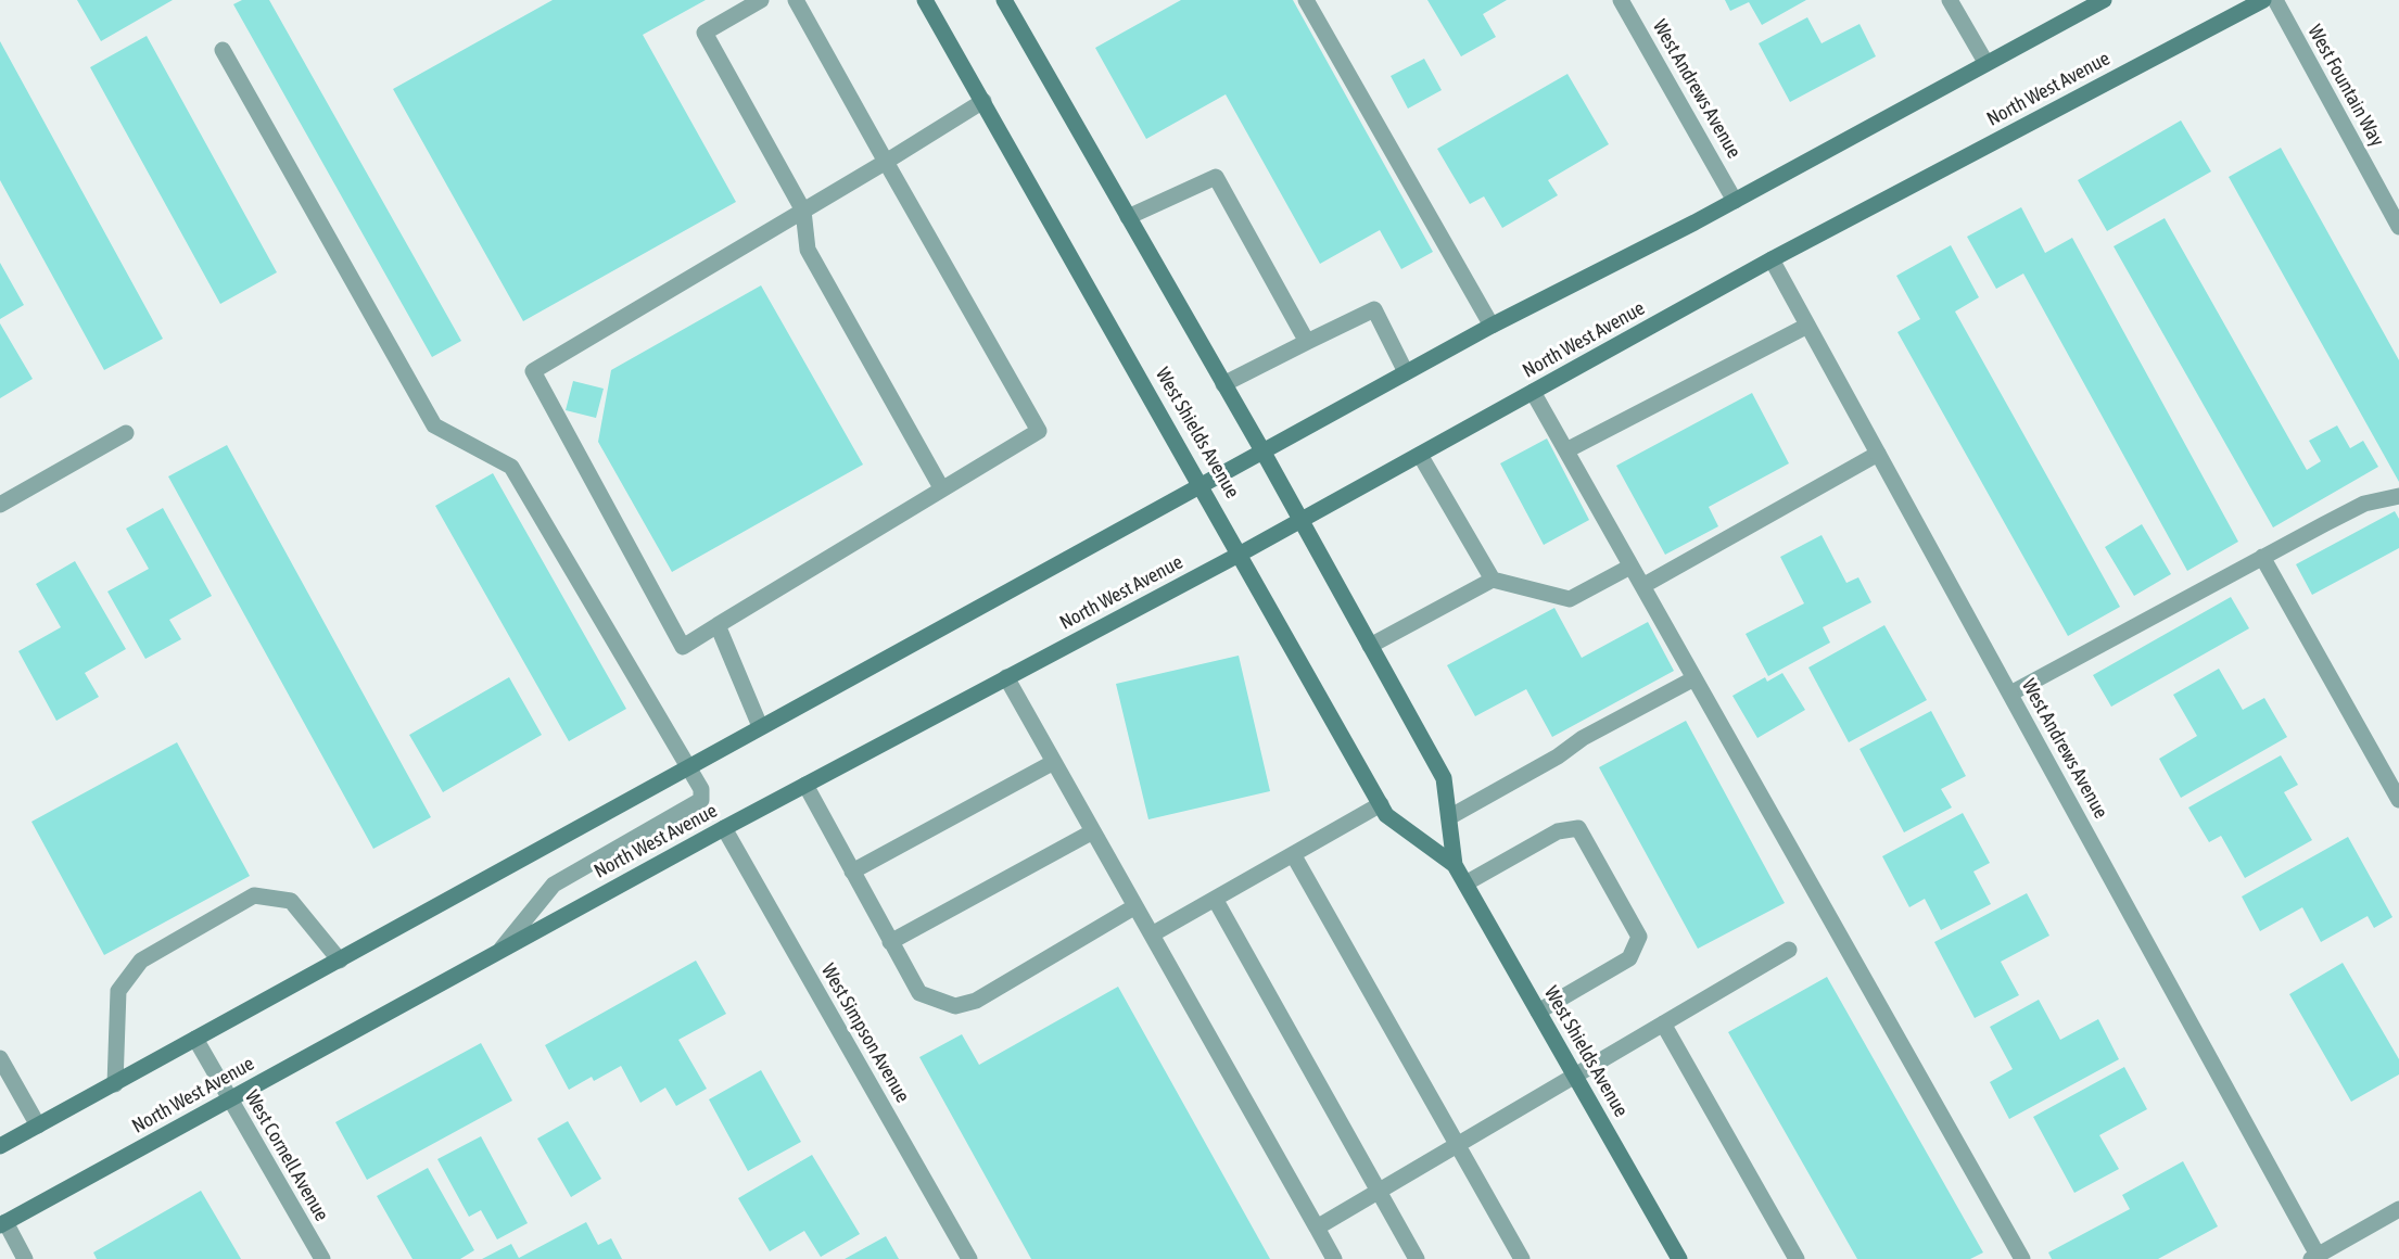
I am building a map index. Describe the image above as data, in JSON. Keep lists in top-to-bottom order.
{
  "streets": {
    "main road": ["North West Avenue", "West Shields Avenue"],
    "street": [
      "West Fountain Way",
      "West Andrews Avenue",
      "West Simpson Avenue",
      "West Cornell Avenue"
    ]
  },
  "crossings": [
    ["West Andrews Avenue", "North West Avenue"],
    ["North West Avenue", "West Shields Avenue"],
    ["North West Avenue", "West Simpson Avenue"],
    ["North West Avenue", "West Cornell Avenue"]
  ]
}
